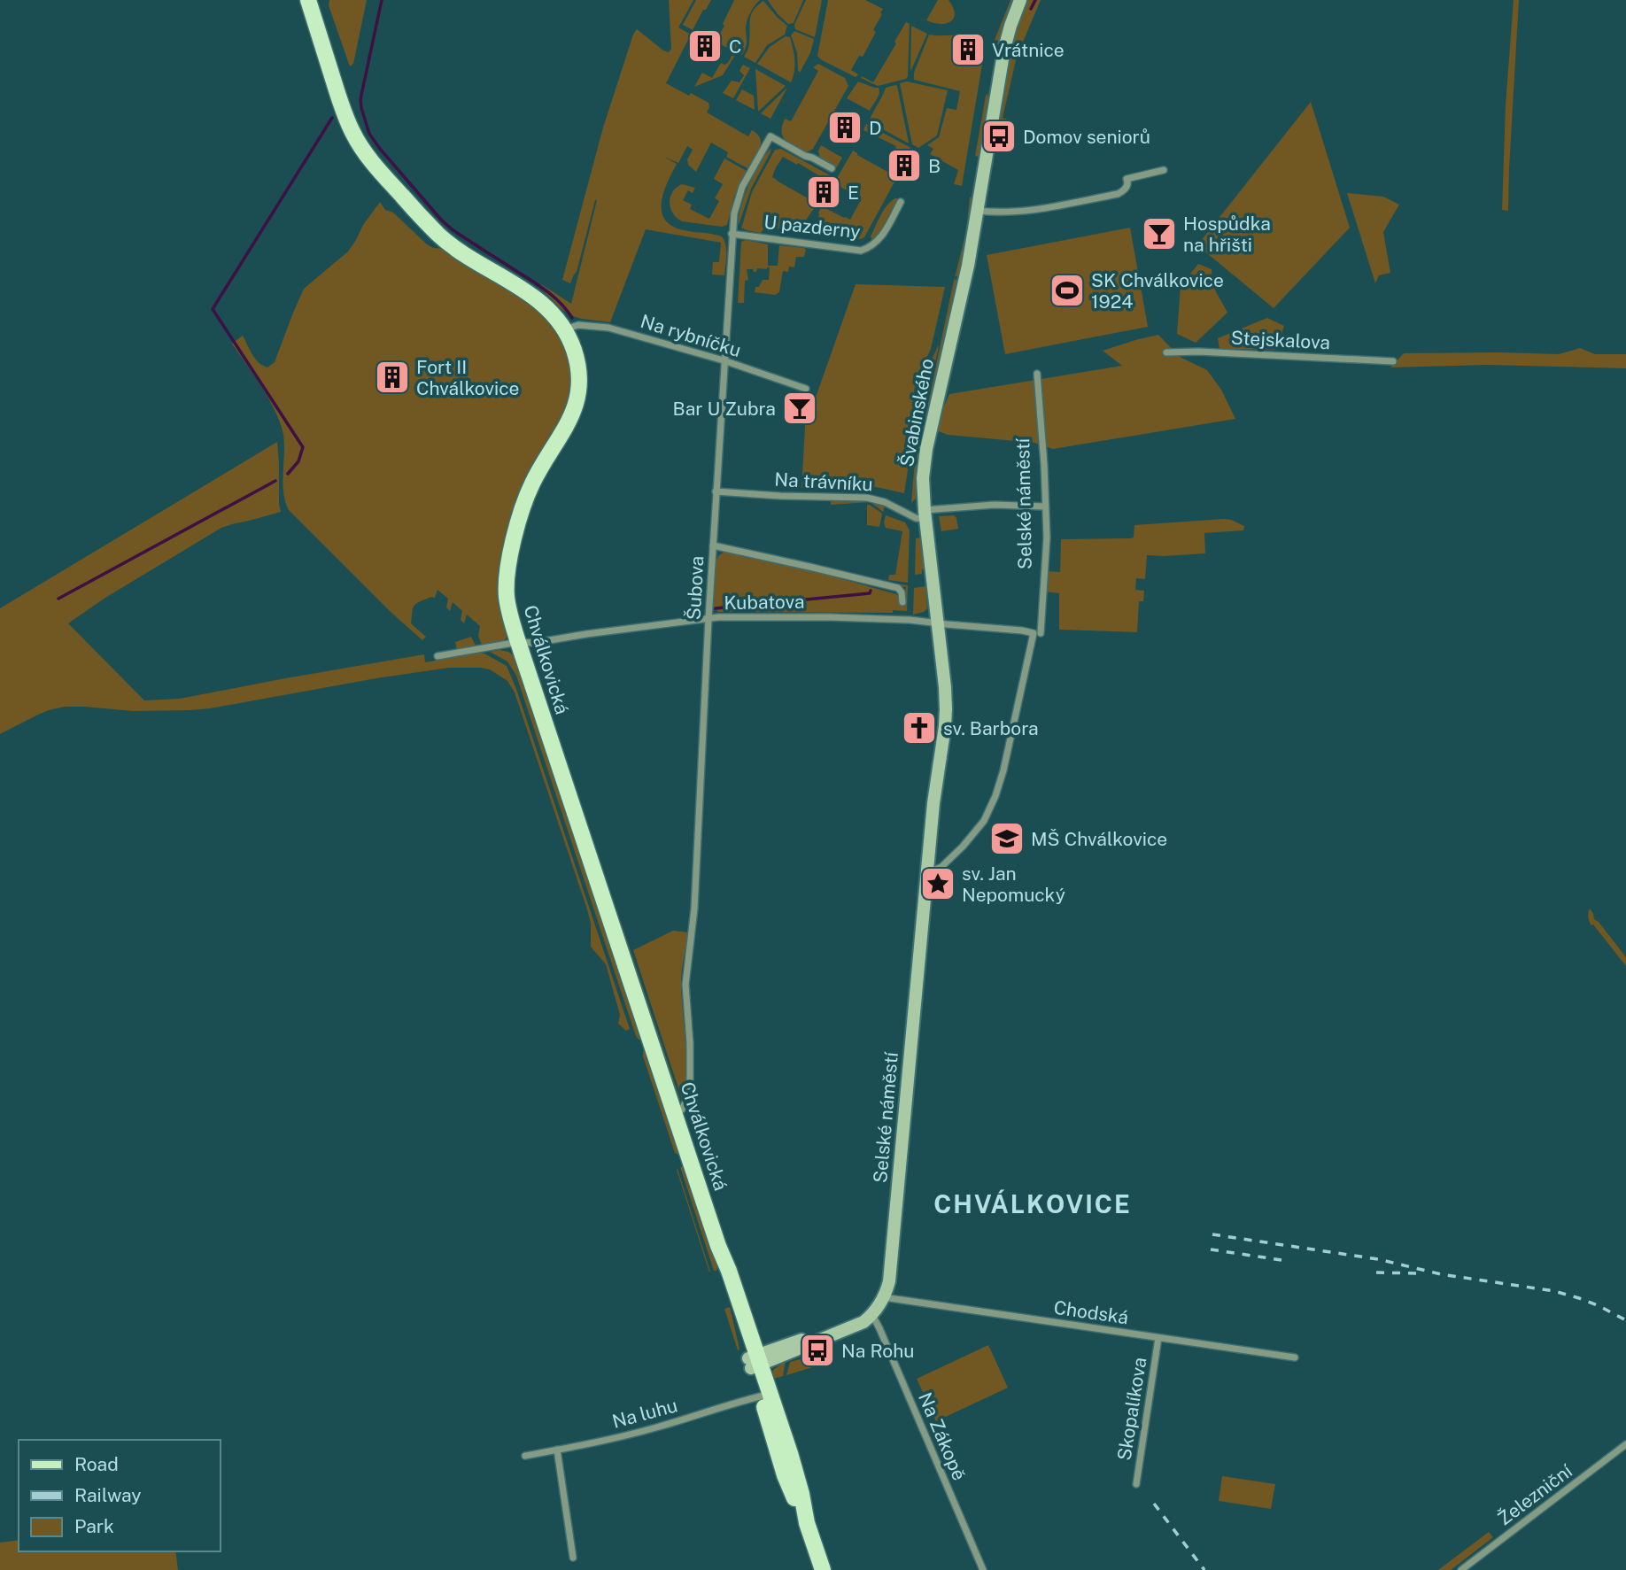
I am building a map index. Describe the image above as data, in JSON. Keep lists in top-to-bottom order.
{
  "streets": {
    "main road": ["Chválkovická"],
    "street": [
      "U pazderny",
      "Na rybníčku",
      "Stejskalova",
      "Švabinského",
      "Na trávníku",
      "Selské náměstí",
      "Šubova",
      "Kubatova",
      "Chodská",
      "Skopalíkova",
      "Na luhu",
      "Na Zákopě",
      "Železniční"
    ]
  },
  "crossings": [
    ["U pazderny", "Šubova"],
    ["Na rybníčku", "Šubova"],
    ["Na rybníčku", "Chválkovická"],
    ["Švabinského", "Na trávníku"],
    ["Švabinského", "Selské náměstí"],
    ["Švabinského", "Kubatova"],
    ["Na trávníku", "Šubova"],
    ["Selské náměstí", "Kubatova"],
    ["Selské náměstí", "Chválkovická"],
    ["Selské náměstí", "Chodská"],
    ["Selské náměstí", "Na Zákopě"],
    ["Šubova", "Kubatova"],
    ["Šubova", "Chválkovická"],
    ["Kubatova", "Chválkovická"],
    ["Chválkovická", "Na luhu"],
    ["Chodská", "Skopalíkova"]
  ],
  "districts": ["CHVÁLKOVICE"],
  "places": {
    "building": [
      "C",
      "Vrátnice",
      "D",
      "B",
      "E",
      "Fort II Chválkovice"
    ],
    "bus stop": ["Domov seniorů", "Na Rohu"],
    "bar": ["Hospůdka na hřišti", "Bar U Zubra"],
    "sports": ["SK Chválkovice 1924"],
    "church": ["sv. Barbora"],
    "school or university": ["MŠ Chválkovice"],
    "place": ["sv. Jan Nepomucký"]
  },
  "legend": ["Road", "Railway", "Park"]
}
